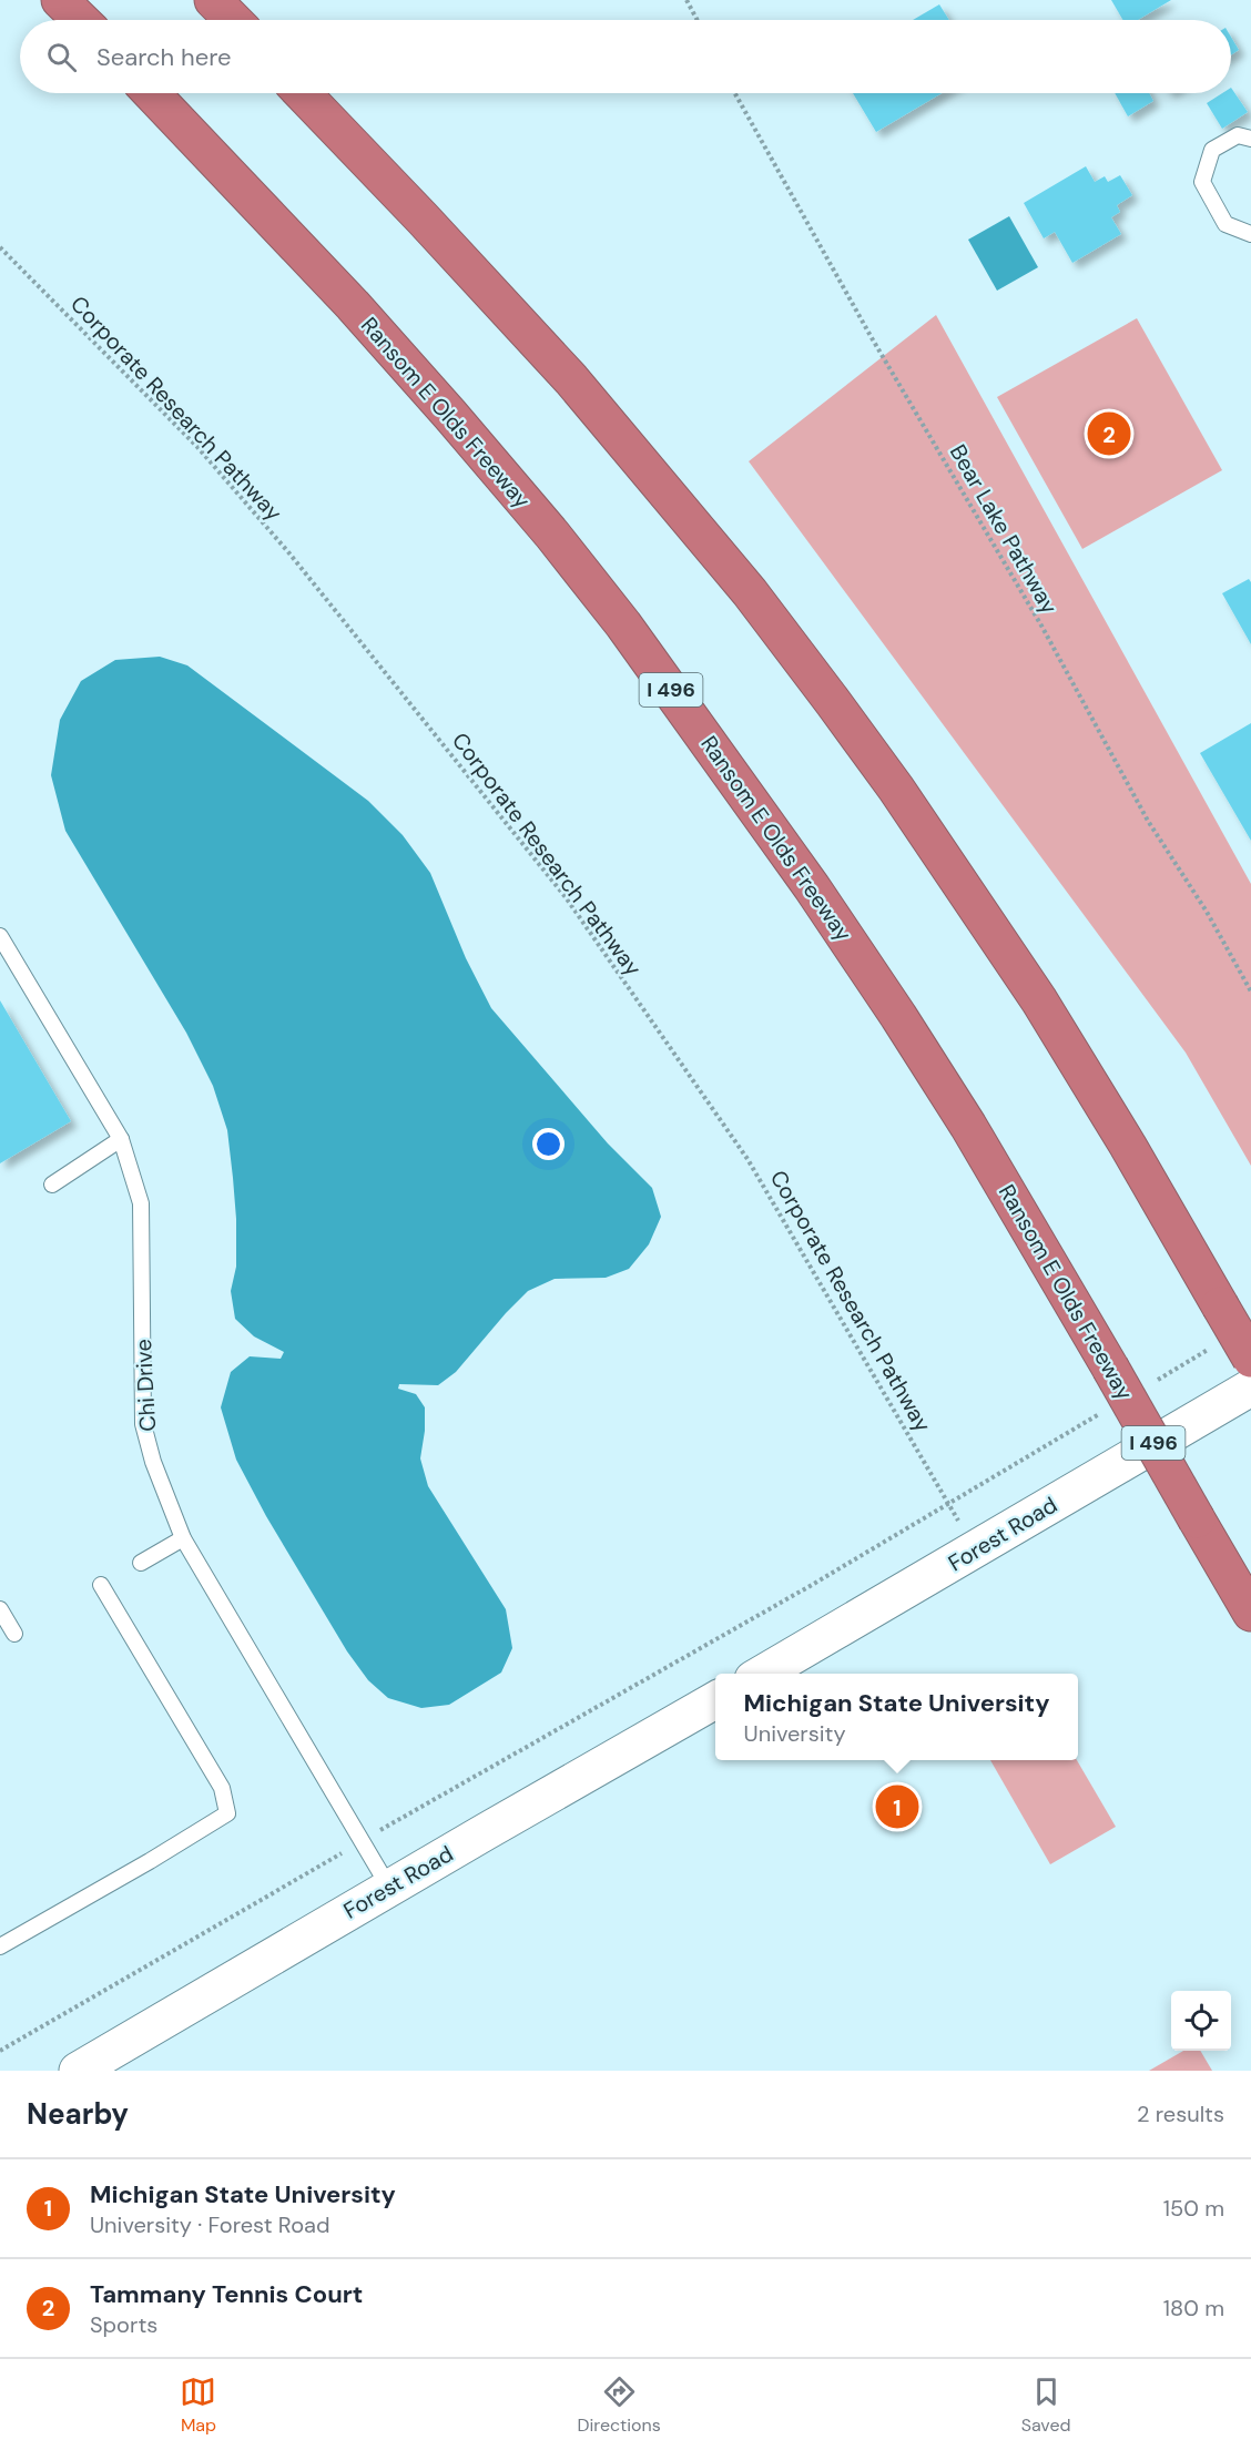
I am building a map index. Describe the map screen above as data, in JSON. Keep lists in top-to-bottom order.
{
  "streets": {
    "highway": ["Ransom E Olds Freeway", "I 496"],
    "street": ["Forest Road"],
    "lane": ["Chi Drive"],
    "path": ["Corporate Research Pathway", "Bear Lake Pathway"]
  },
  "crossings": [
    ["Corporate Research Pathway", "Forest Road"],
    ["Chi Drive", "Forest Road"]
  ],
  "page": {
    "search": "Search here",
    "pins": ["2", "1"],
    "popup": ["Michigan State University", "University"],
    "heading": ["Nearby", "2 results"],
    "list": [
      {
        "mark": "1",
        "name": "Michigan State University",
        "note": "University · Forest Road",
        "value": "150 m"
      },
      {
        "mark": "2",
        "name": "Tammany Tennis Court",
        "note": "Sports",
        "value": "180 m"
      }
    ],
    "nav": ["Map", "Directions", "Saved"]
  }
}
